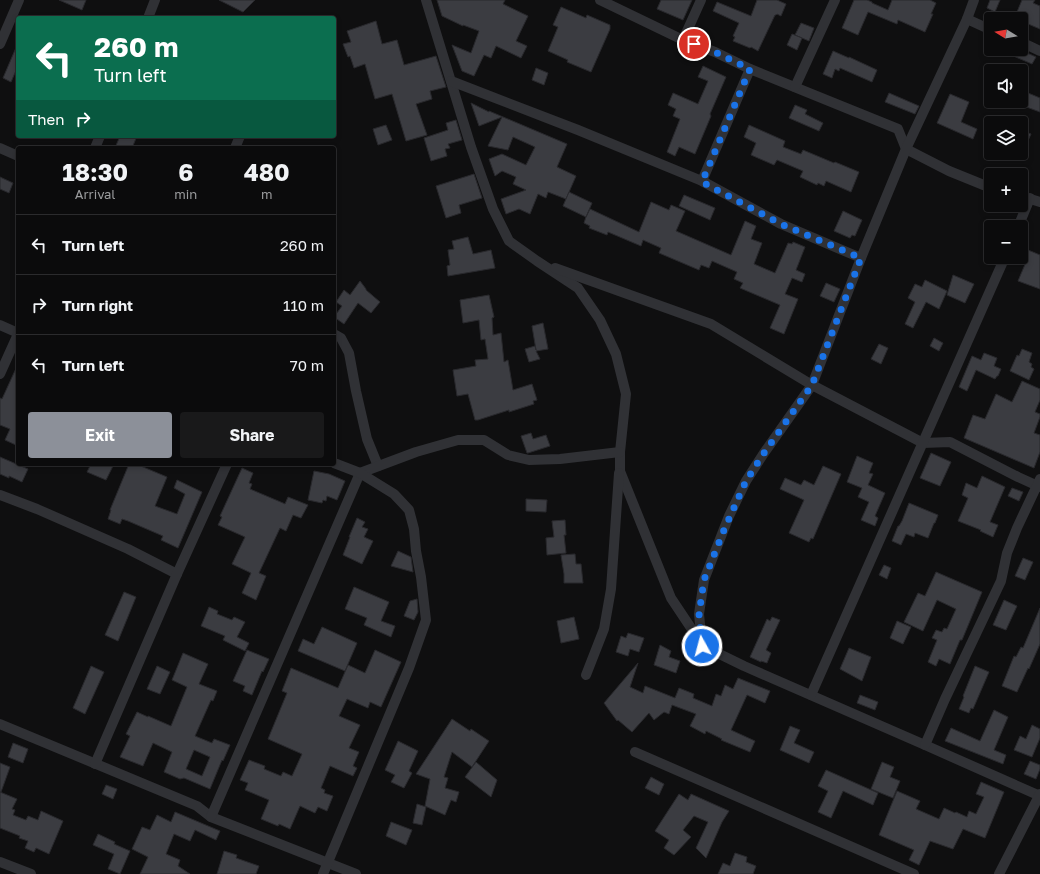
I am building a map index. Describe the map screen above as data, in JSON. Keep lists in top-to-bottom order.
{
  "north": "left",
  "page": {
    "map_buttons": ["+", "−"],
    "turn": ["260 m", "Turn left"],
    "then": "Then",
    "eta": [
      "18:30",
      "Arrival",
      "6",
      "min",
      "480",
      "m"
    ],
    "list": [
      {
        "name": "Turn left",
        "value": "260 m"
      },
      {
        "name": "Turn right",
        "value": "110 m"
      },
      {
        "name": "Turn left",
        "value": "70 m"
      }
    ],
    "buttons": ["Exit", "Share"]
  }
}
